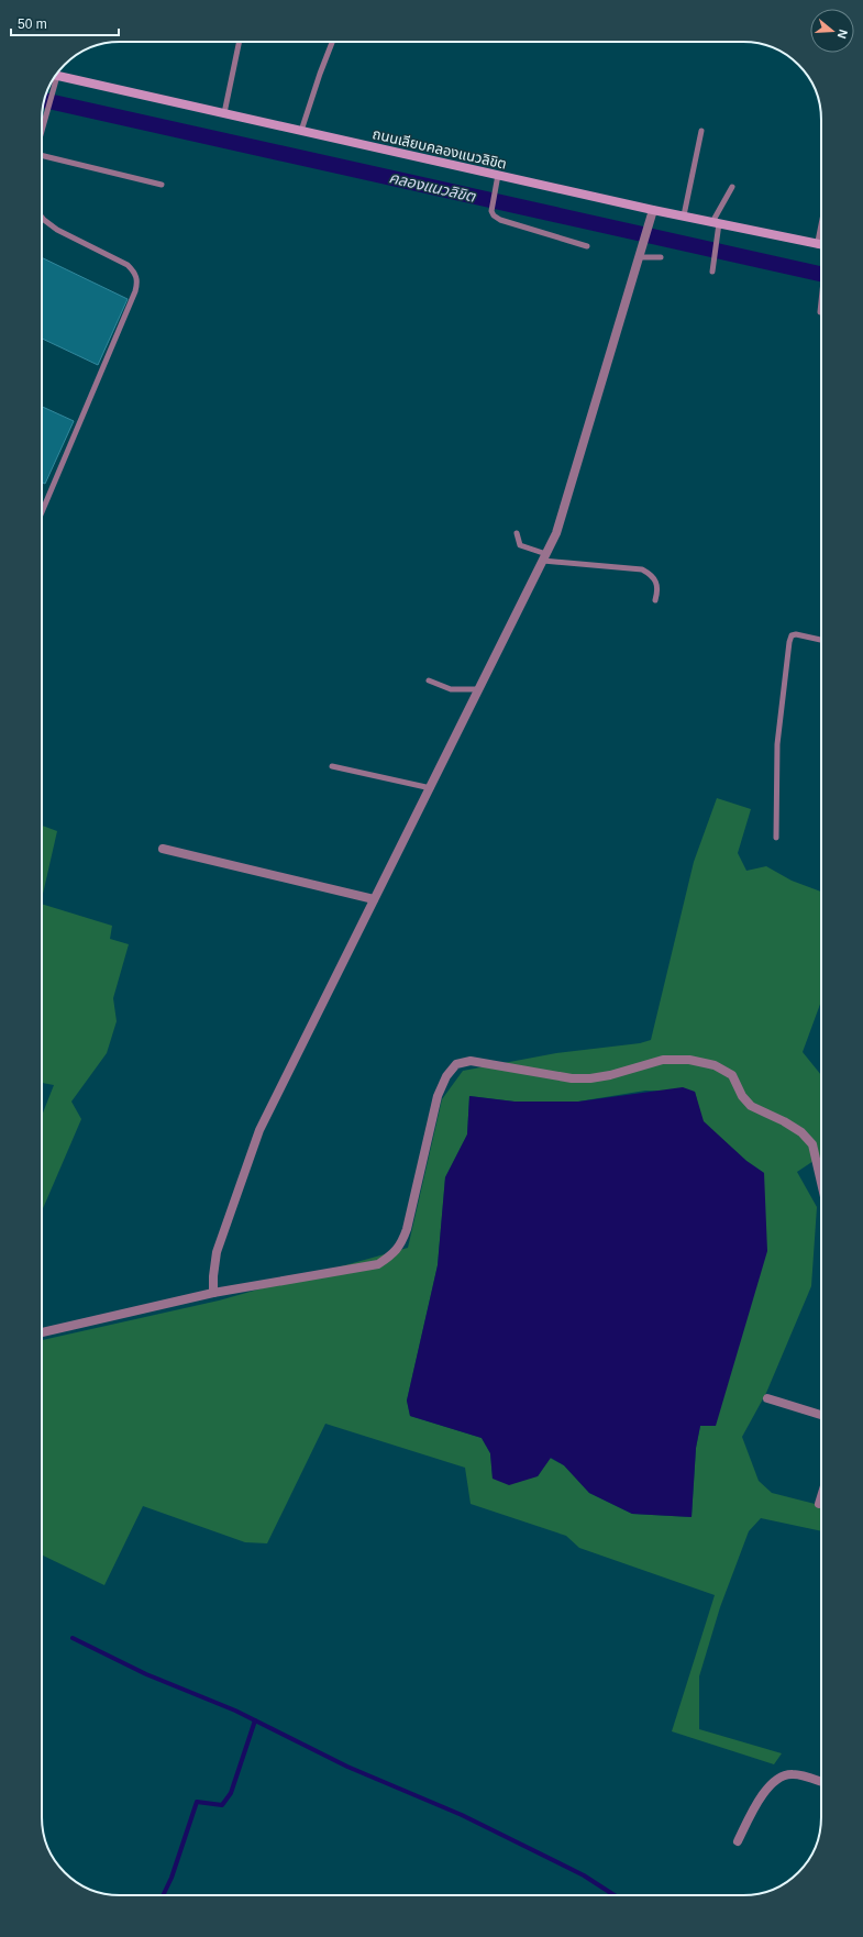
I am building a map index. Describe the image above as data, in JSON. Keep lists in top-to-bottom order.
{
  "streets": {
    "street": ["ถนนเลียบคลองแนวลิขิต"]
  },
  "water": ["คลองแนวลิขิต"],
  "scale_bar": "50 m",
  "north": "right"
}
